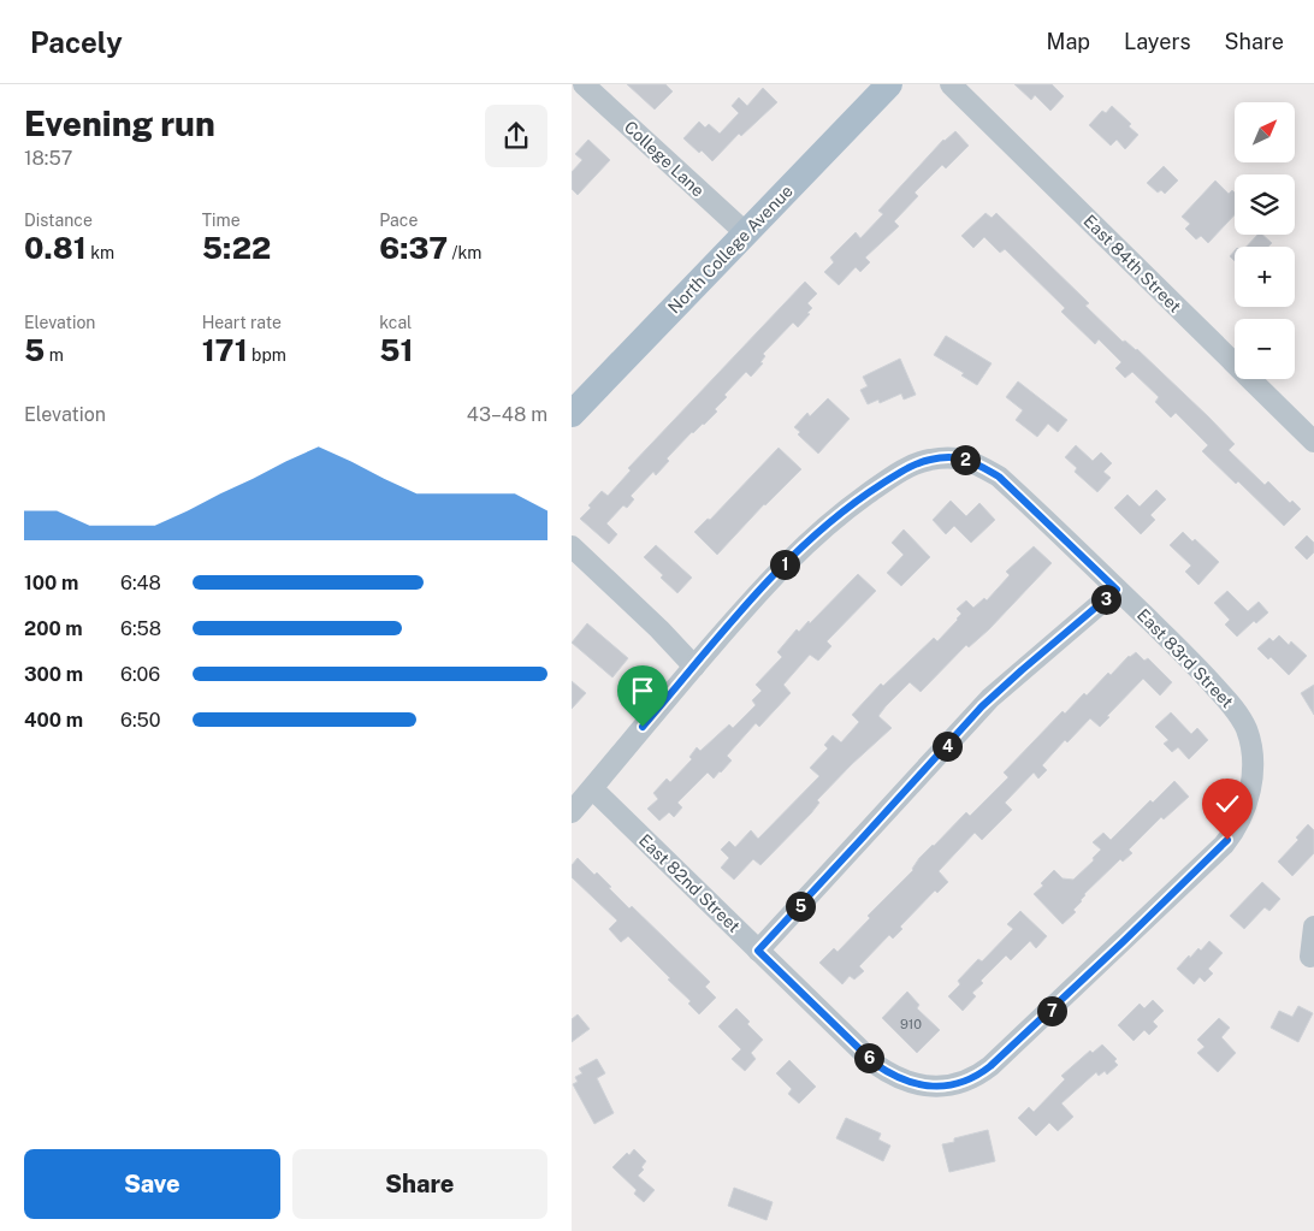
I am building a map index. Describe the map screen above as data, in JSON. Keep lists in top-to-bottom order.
{
  "streets": {
    "main road": ["North College Avenue"],
    "street": [
      "College Lane",
      "East 84th Street",
      "East 83rd Street",
      "East 82nd Street"
    ]
  },
  "crossings": [
    ["College Lane", "North College Avenue"],
    ["East 83rd Street", "East 82nd Street"]
  ],
  "house_numbers": ["910"],
  "north": "top right",
  "page": {
    "header": "Pacely",
    "nav": ["Map", "Layers", "Share"],
    "heading": ["Evening run", "18:57"],
    "map_buttons": ["+", "−"],
    "stats": [
      ["Distance", "0.81 km"],
      ["Time", "5:22"],
      ["Pace", "6:37 /km"],
      ["Elevation", "5 m"],
      ["Heart rate", "171 bpm"],
      ["kcal", "51"]
    ],
    "chart": ["Elevation", "43–48 m"],
    "pins": [
      "2",
      "1",
      "3",
      "4",
      "5",
      "7",
      "6"
    ],
    "list": [
      {
        "name": "100 m",
        "note": "6:48"
      },
      {
        "name": "200 m",
        "note": "6:58"
      },
      {
        "name": "300 m",
        "note": "6:06"
      },
      {
        "name": "400 m",
        "note": "6:50"
      }
    ],
    "buttons": ["Save", "Share"]
  }
}
